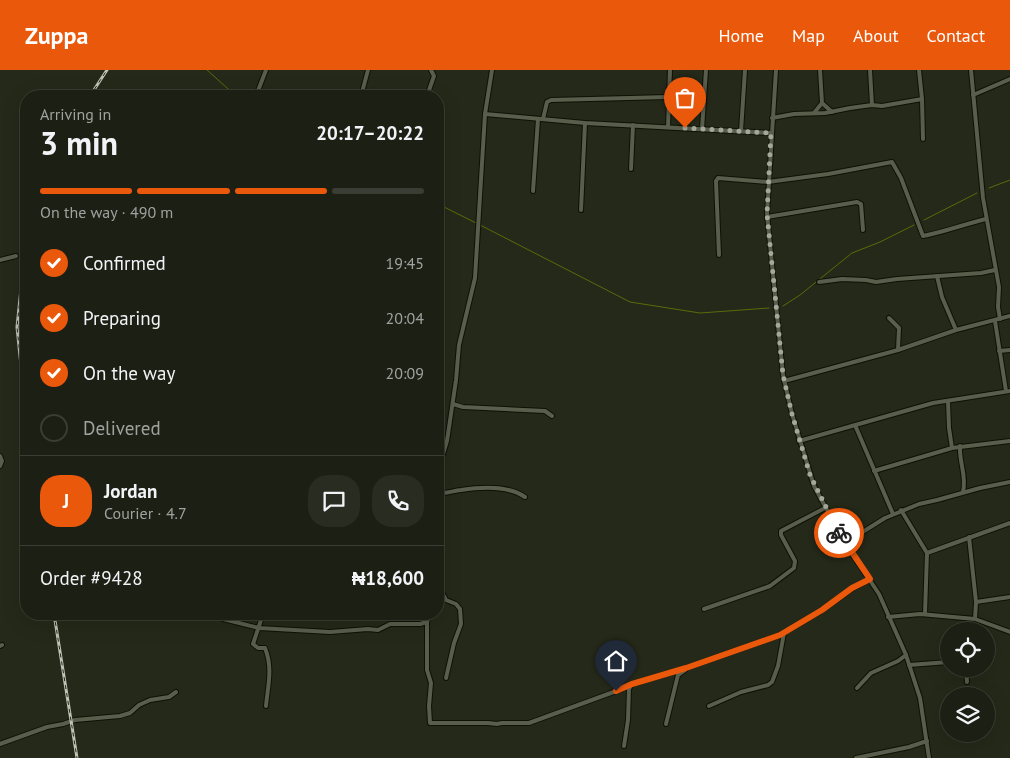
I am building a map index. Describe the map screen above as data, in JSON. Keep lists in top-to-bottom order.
{
  "page": {
    "header": "Zuppa",
    "nav": [
      "Home",
      "Map",
      "About",
      "Contact"
    ],
    "heading": ["3 min", "Arriving in", "20:17–20:22"],
    "panel": [
      "Jordan",
      "Courier · 4.7",
      "Order #9428",
      "₦18,600"
    ],
    "bar": "On the way · 490 m",
    "list": [
      ["Confirmed", "19:45"],
      ["Preparing", "20:04"],
      ["On the way", "20:09"],
      "Delivered"
    ],
    "round": "J"
  }
}
